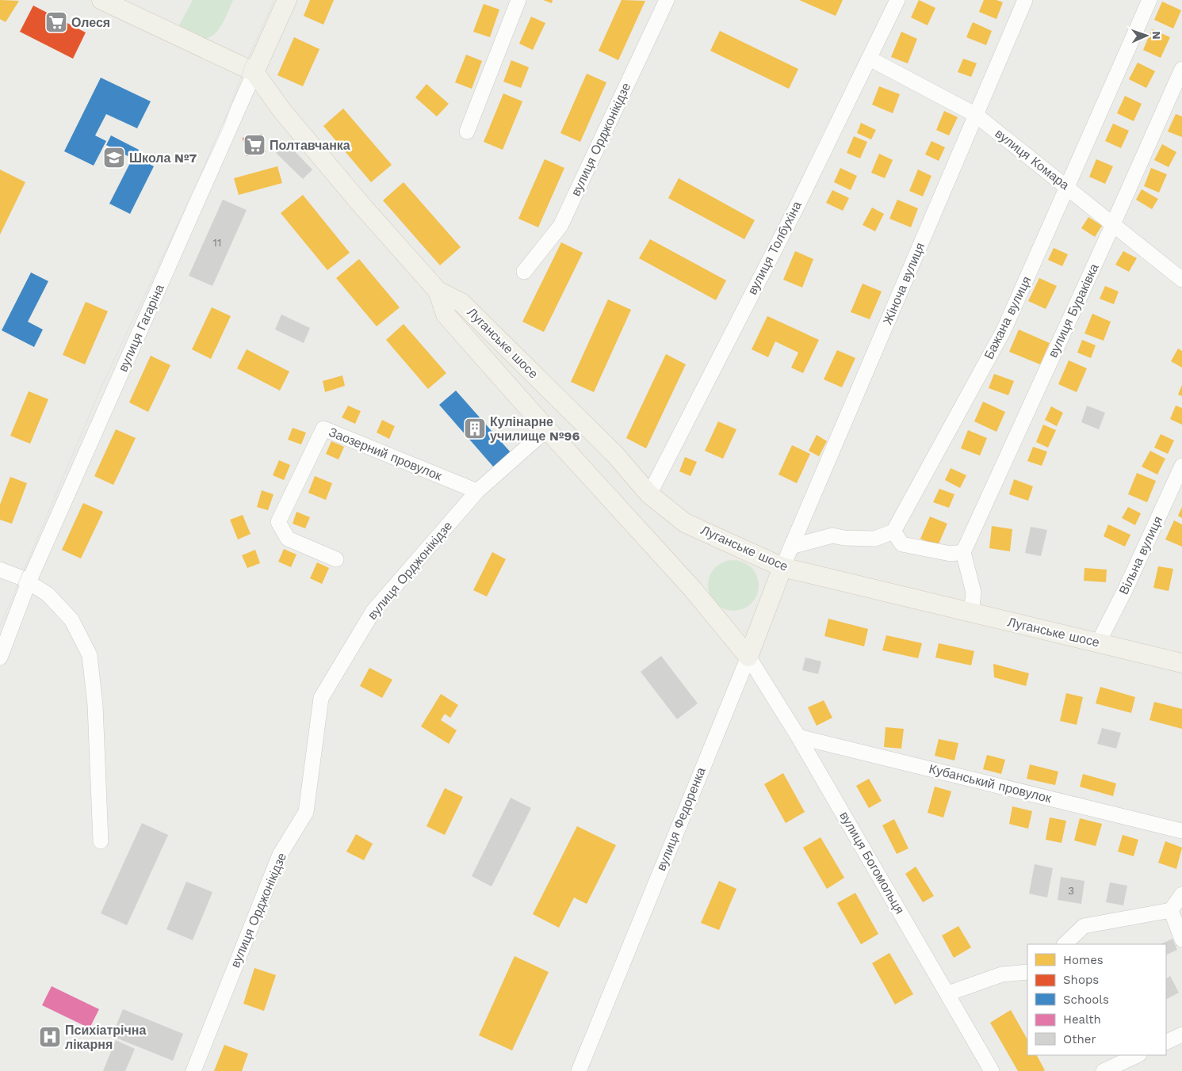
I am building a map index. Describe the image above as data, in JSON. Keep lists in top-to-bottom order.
{
  "streets": {
    "main road": ["вулиця Гагаріна", "Луганське шосе", "вулиця Федоренка"],
    "street": [
      "вулиця Орджонікідзе",
      "вулиця Комара",
      "вулиця Толбухіна",
      "Жіноча вулиця",
      "вулиця Бураківка",
      "Бажана вулиця",
      "Заозерний провулок",
      "Вільна вулиця",
      "Кубанський провулок",
      "вулиця Богомольця"
    ]
  },
  "crossings": [
    ["вулиця Орджонікідзе", "Луганське шосе"],
    ["вулиця Орджонікідзе", "Заозерний провулок"],
    ["вулиця Комара", "вулиця Толбухіна"],
    ["вулиця Комара", "Жіноча вулиця"],
    ["вулиця Комара", "вулиця Бураківка"],
    ["вулиця Комара", "Бажана вулиця"],
    ["вулиця Толбухіна", "Луганське шосе"],
    ["Жіноча вулиця", "Луганське шосе"],
    ["Жіноча вулиця", "вулиця Федоренка"],
    ["вулиця Гагаріна", "Луганське шосе"],
    ["Луганське шосе", "Вільна вулиця"],
    ["Луганське шосе", "вулиця Федоренка"],
    ["Луганське шосе", "вулиця Богомольця"],
    ["Кубанський провулок", "вулиця Богомольця"],
    ["вулиця Федоренка", "вулиця Богомольця"]
  ],
  "places": {
    "supermarket": ["Олеся", "Полтавчанка"],
    "school or university": ["Школа №7"],
    "building": ["Кулінарне училище №96"],
    "hospital": ["Психіатрічна лікарня"]
  },
  "house_numbers": ["11", "3"],
  "legend": [
    "Homes",
    "Shops",
    "Schools",
    "Health",
    "Other"
  ],
  "north": "right"
}
